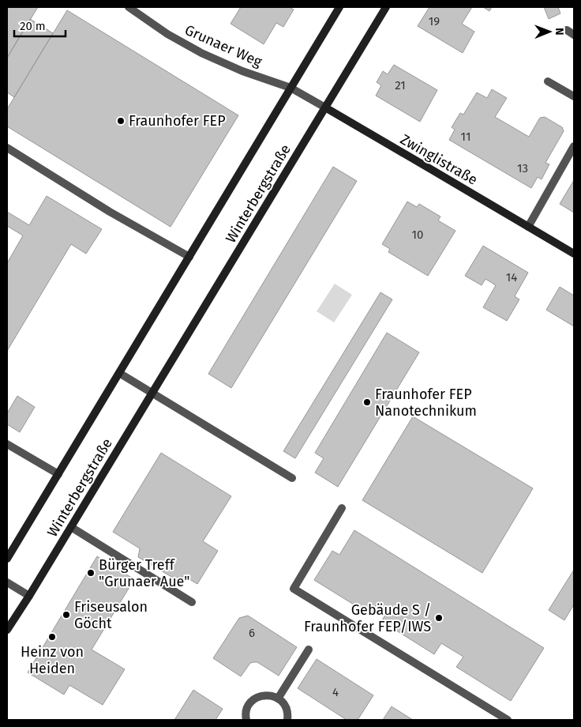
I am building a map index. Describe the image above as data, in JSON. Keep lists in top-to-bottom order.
{
  "streets": {
    "main road": ["Zwinglistraße", "Winterbergstraße"],
    "street": ["Grunaer Weg"]
  },
  "crossings": [
    ["Grunaer Weg", "Zwinglistraße"],
    ["Grunaer Weg", "Winterbergstraße"],
    ["Zwinglistraße", "Winterbergstraße"]
  ],
  "places": [
    "Fraunhofer FEP",
    "Fraunhofer FEP Nanotechnikum",
    "Bürger Treff \"Grunaer Aue\"",
    "Friseusalon Göcht",
    "Gebäude S / Fraunhofer FEP/IWS",
    "Heinz von Heiden"
  ],
  "house_numbers": [
    "19",
    "21",
    "11",
    "13",
    "10",
    "14",
    "6",
    "4"
  ],
  "scale_bar": "20 m",
  "north": "right"
}
